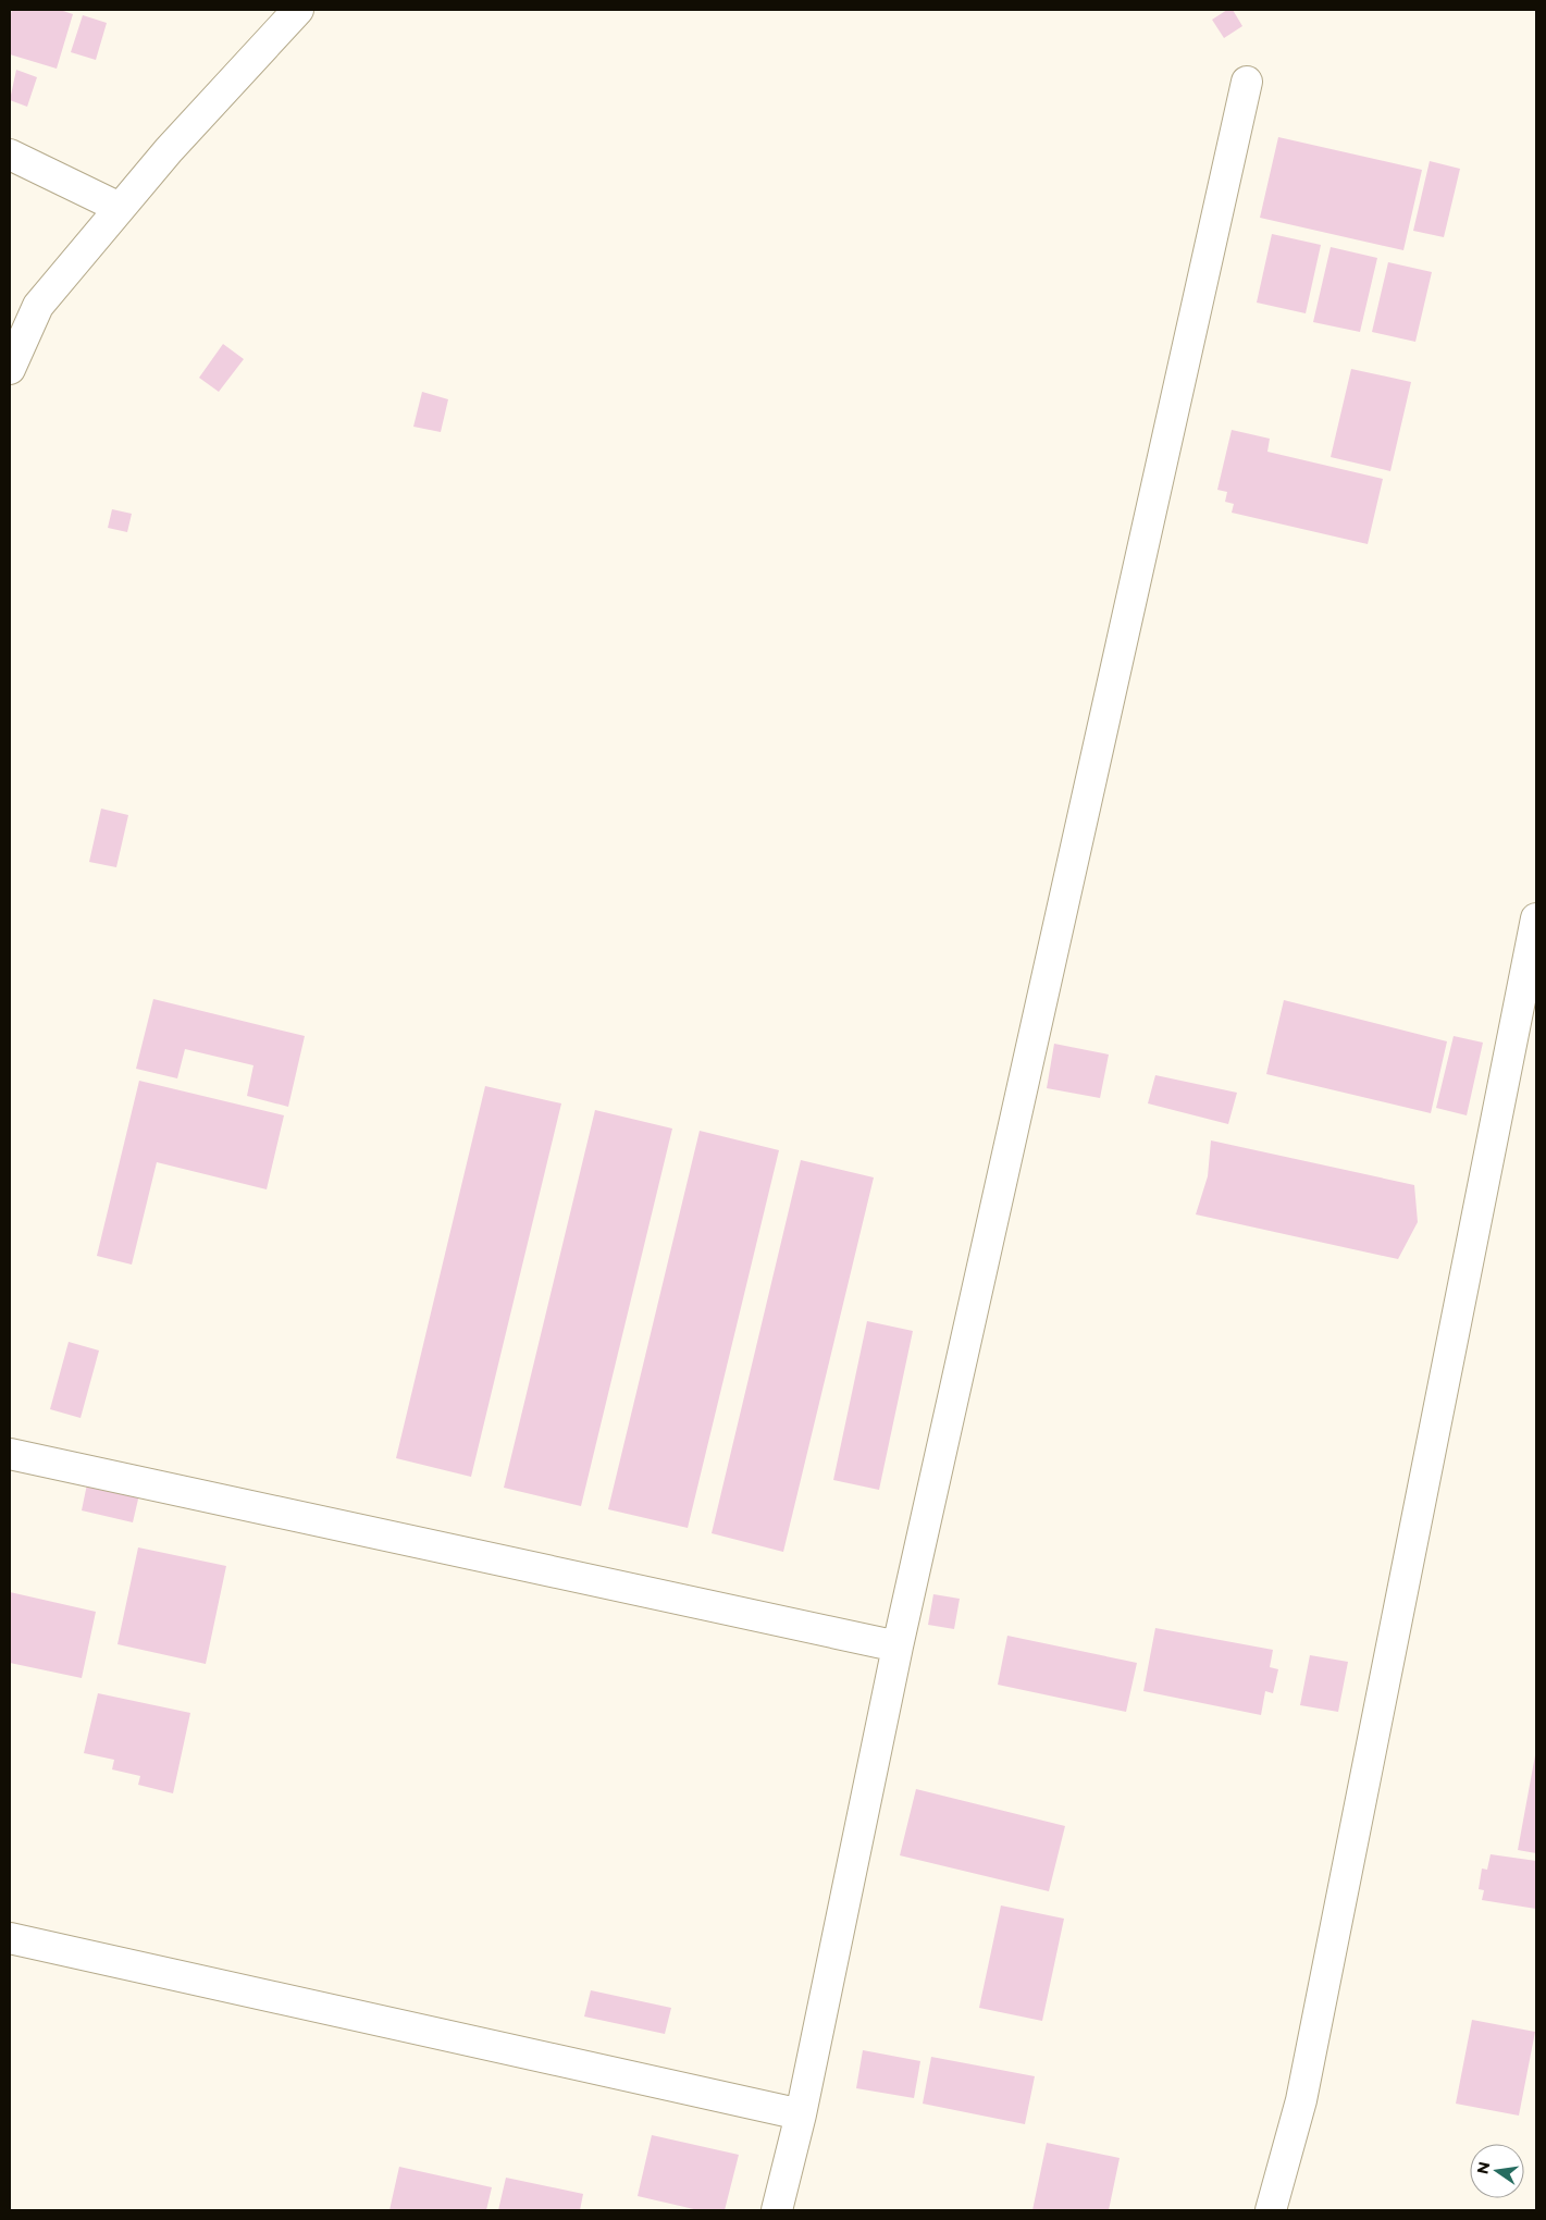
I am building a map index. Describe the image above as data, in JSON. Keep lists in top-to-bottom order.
{
  "north": "left"
}
